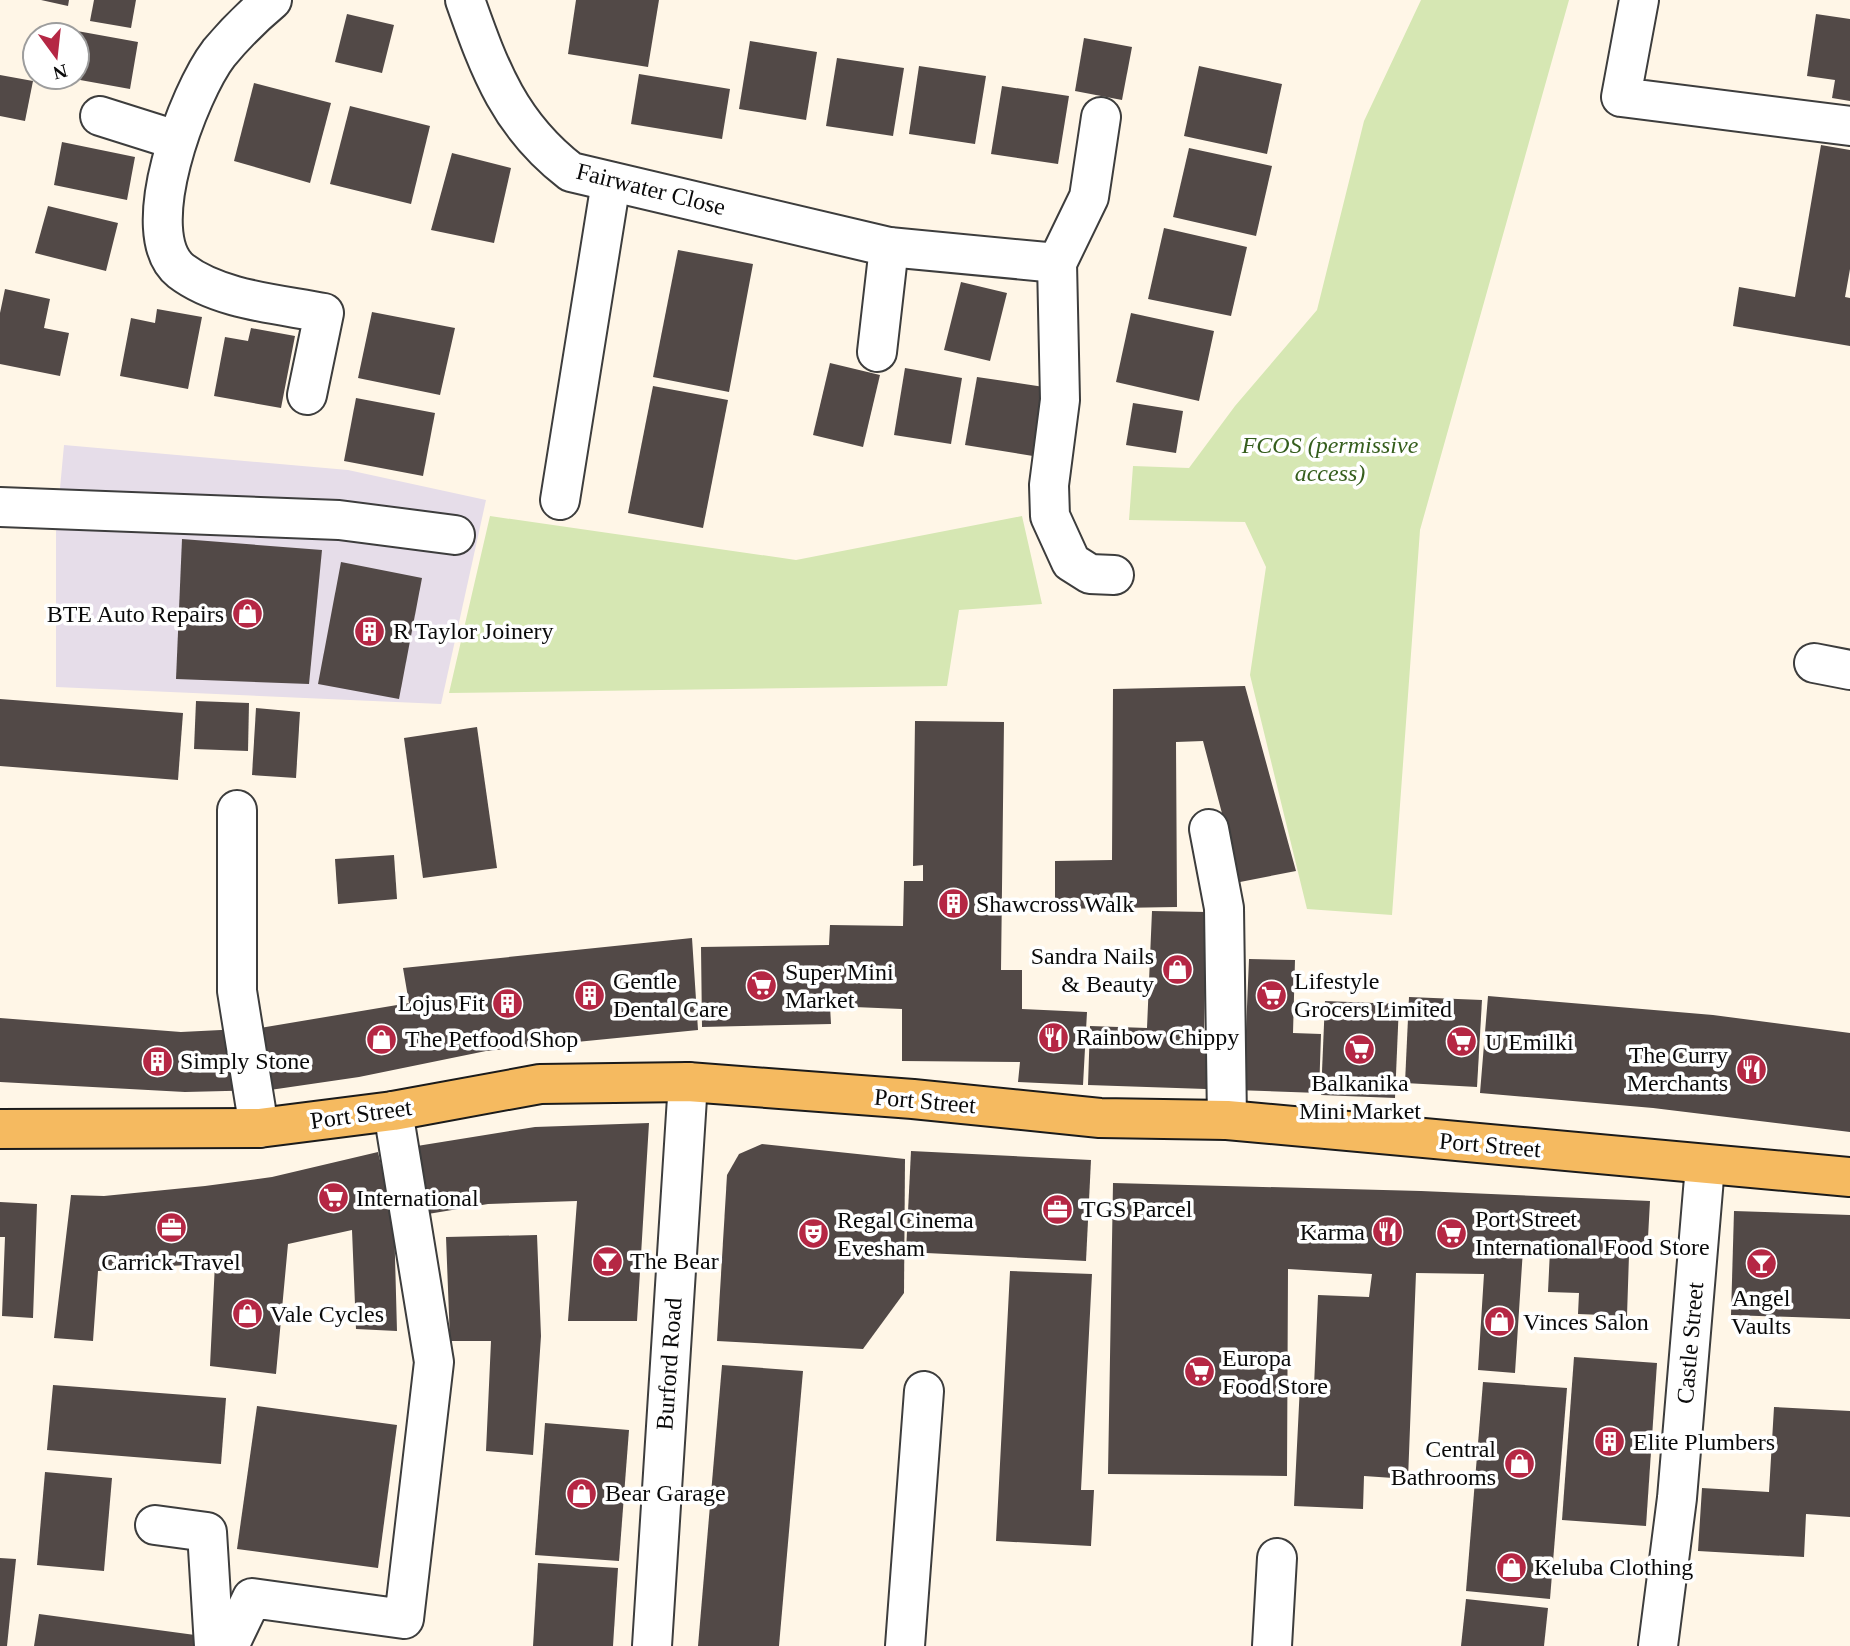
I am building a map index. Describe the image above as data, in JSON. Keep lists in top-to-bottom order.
{
  "streets": {
    "main road": ["Port Street"],
    "street": ["Fairwater Close", "Castle Street", "Burford Road"]
  },
  "crossings": [
    ["Port Street", "Castle Street"],
    ["Port Street", "Burford Road"]
  ],
  "parks": ["FCOS (permissive access)"],
  "places": {
    "shop": [
      "BTE Auto Repairs",
      "Sandra Nails & Beauty",
      "The Petfood Shop",
      "Vale Cycles",
      "Vinces Salon",
      "Central Bathrooms",
      "Bear Garage",
      "Keluba Clothing"
    ],
    "building": [
      "R Taylor Joinery",
      "Shawcross Walk",
      "Gentle Dental Care",
      "Lojus Fit",
      "Simply Stone",
      "Elite Plumbers"
    ],
    "supermarket": [
      "Super Mini Market",
      "Lifestyle Grocers Limited",
      "U Emilki",
      "Balkanika Mini Market",
      "International",
      "Port Street International Food Store",
      "Europa Food Store"
    ],
    "restaurant": ["Rainbow Chippy", "The Curry Merchants", "Karma"],
    "office": ["TGS Parcel", "Carrick Travel"],
    "theatre": ["Regal Cinema Evesham"],
    "bar": ["The Bear", "Angel Vaults"]
  },
  "north": "bottom"
}
